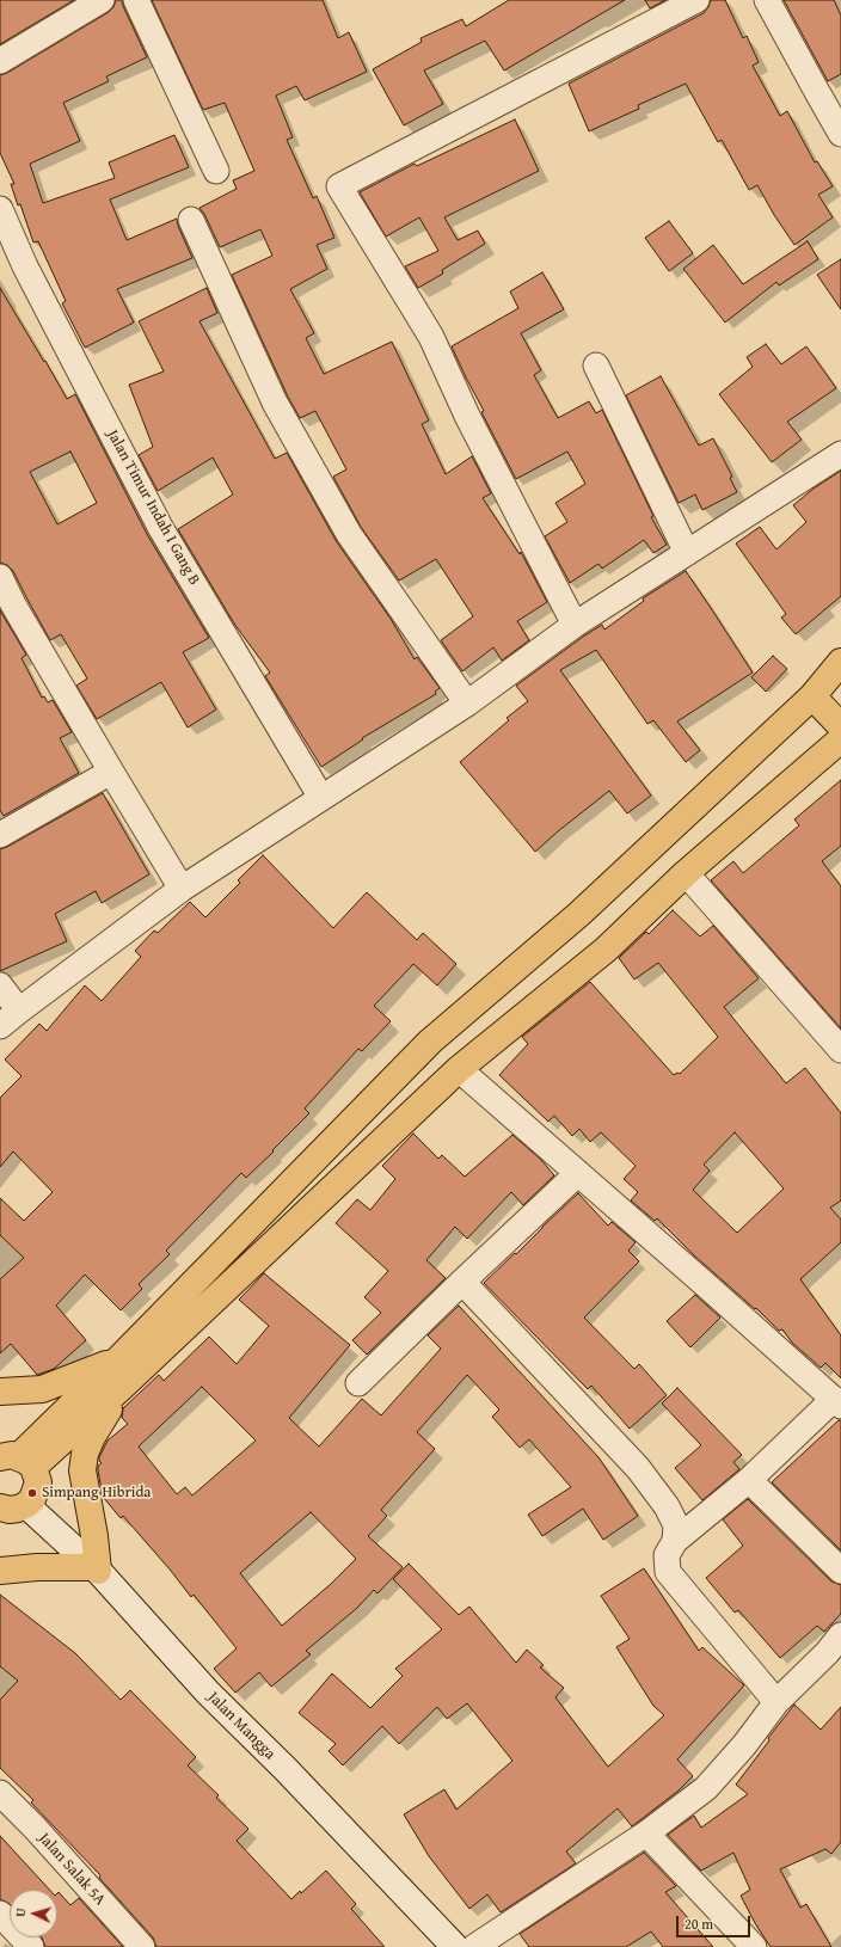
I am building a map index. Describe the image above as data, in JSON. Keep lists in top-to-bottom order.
{
  "streets": {
    "street": ["Jalan Timur Indah I Gang B", "Jalan Mangga", "Jalan Salak 5A"]
  },
  "places": ["Simpang Hibrida"],
  "scale_bar": "20 m",
  "north": "left"
}
